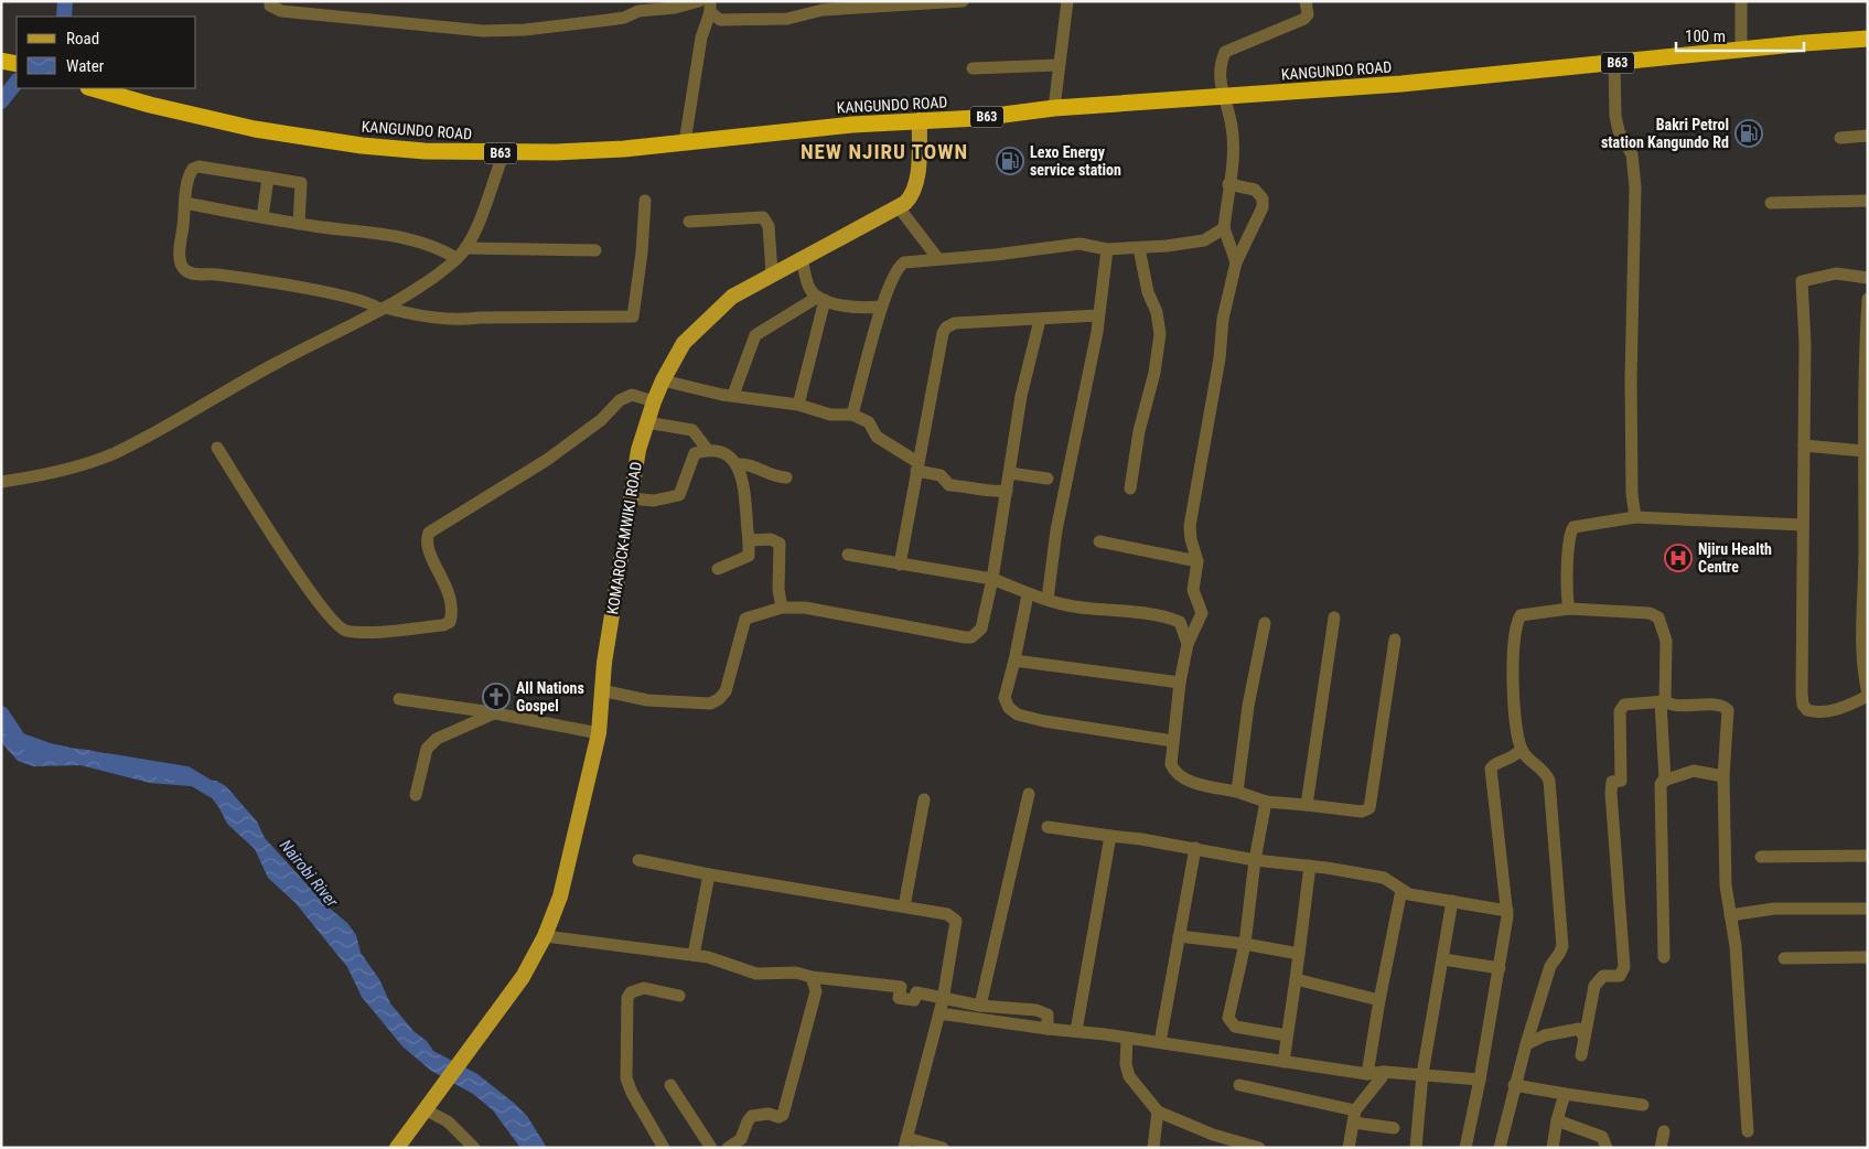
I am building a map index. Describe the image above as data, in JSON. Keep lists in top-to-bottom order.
{
  "streets": {
    "highway": ["B63", "KANGUNDO ROAD"],
    "main road": ["KOMAROCK-MWIKI ROAD"]
  },
  "crossings": [
    ["KANGUNDO ROAD", "KOMAROCK-MWIKI ROAD"]
  ],
  "districts": ["NEW NJIRU TOWN"],
  "water": ["Nairobi River"],
  "places": {
    "fuel station": ["Bakri Petrol station Kangundo Rd", "Lexo Energy service station"],
    "hospital": ["Njiru Health Centre"],
    "church": ["All Nations Gospel"]
  },
  "legend": ["Road", "Water"],
  "scale_bar": "100 m"
}
